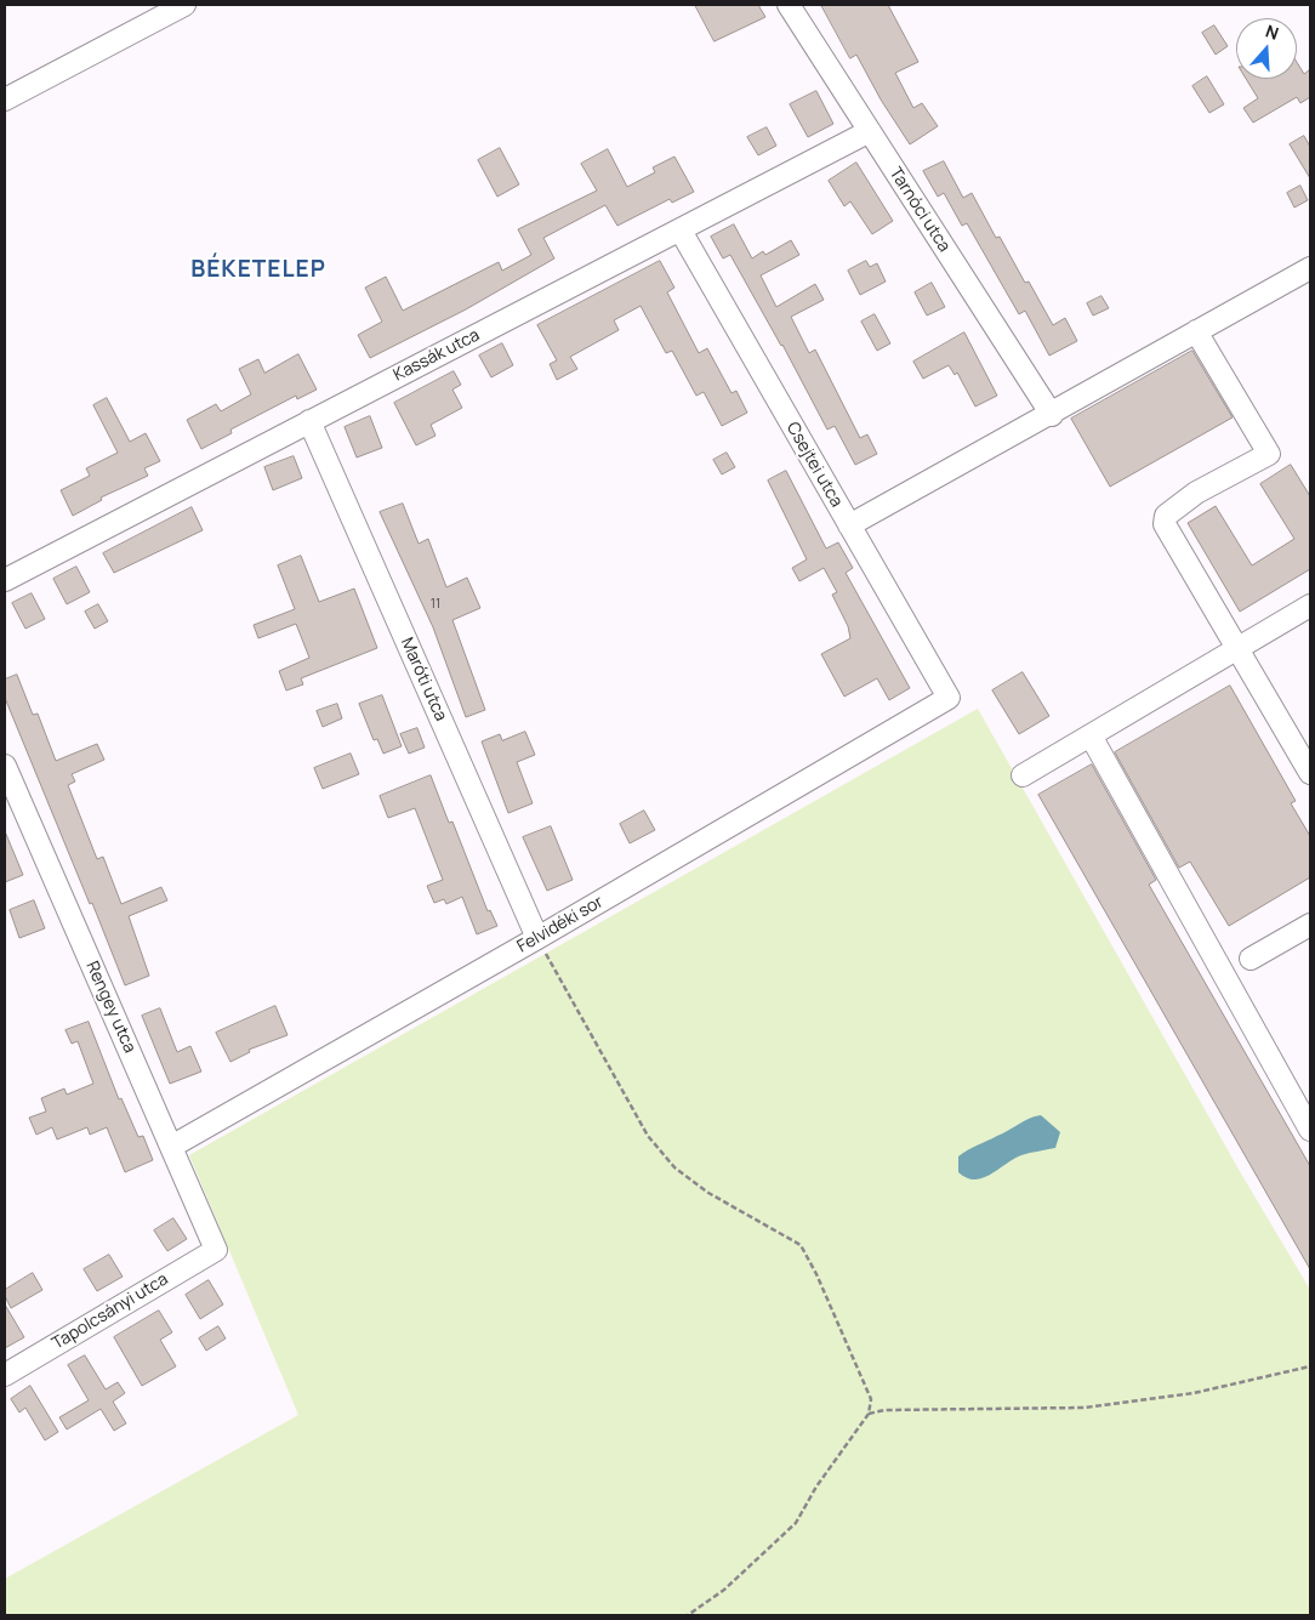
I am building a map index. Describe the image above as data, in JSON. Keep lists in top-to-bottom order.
{
  "streets": {
    "street": [
      "Tarnóci utca",
      "Kassák utca",
      "Csejtei utca",
      "Maróti utca",
      "Felvidéki sor",
      "Rengey utca",
      "Tapolcsányi utca"
    ]
  },
  "crossings": [
    ["Tarnóci utca", "Kassák utca"],
    ["Kassák utca", "Csejtei utca"],
    ["Kassák utca", "Maróti utca"],
    ["Csejtei utca", "Felvidéki sor"],
    ["Maróti utca", "Felvidéki sor"],
    ["Felvidéki sor", "Rengey utca"],
    ["Rengey utca", "Tapolcsányi utca"]
  ],
  "districts": ["BÉKETELEP"],
  "house_numbers": ["11"],
  "north": "top"
}
